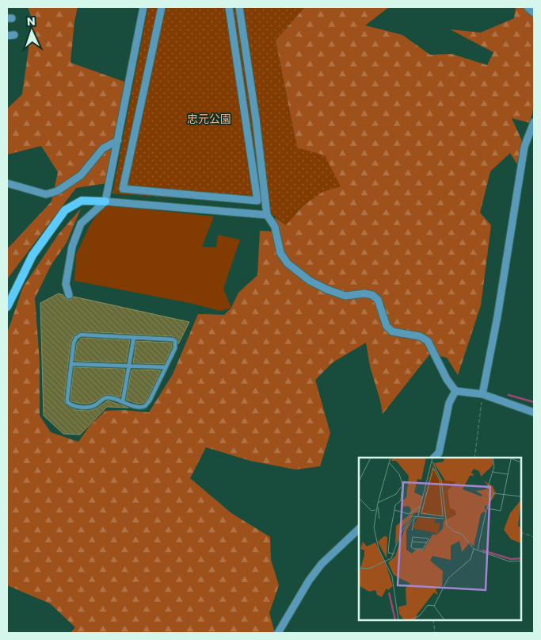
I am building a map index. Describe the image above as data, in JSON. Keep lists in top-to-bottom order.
{
  "parks": ["忠元公園"],
  "north": "top"
}
